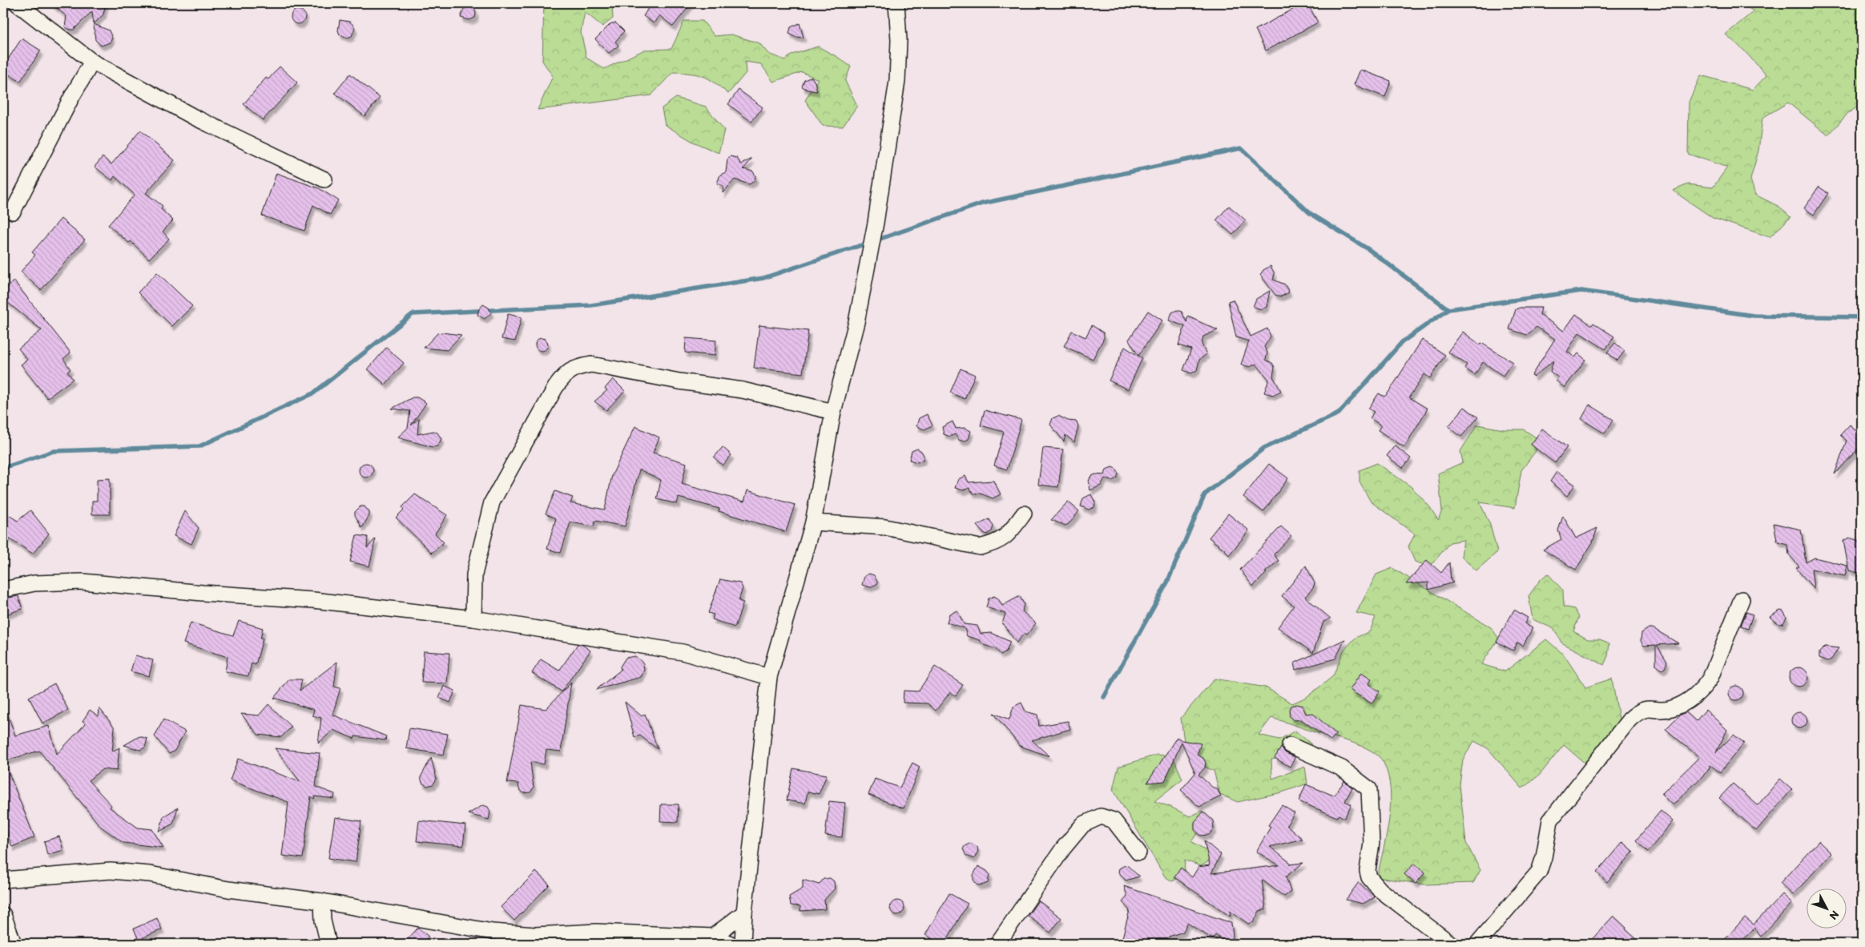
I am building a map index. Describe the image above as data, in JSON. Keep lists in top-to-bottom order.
{
  "north": "bottom right"
}
